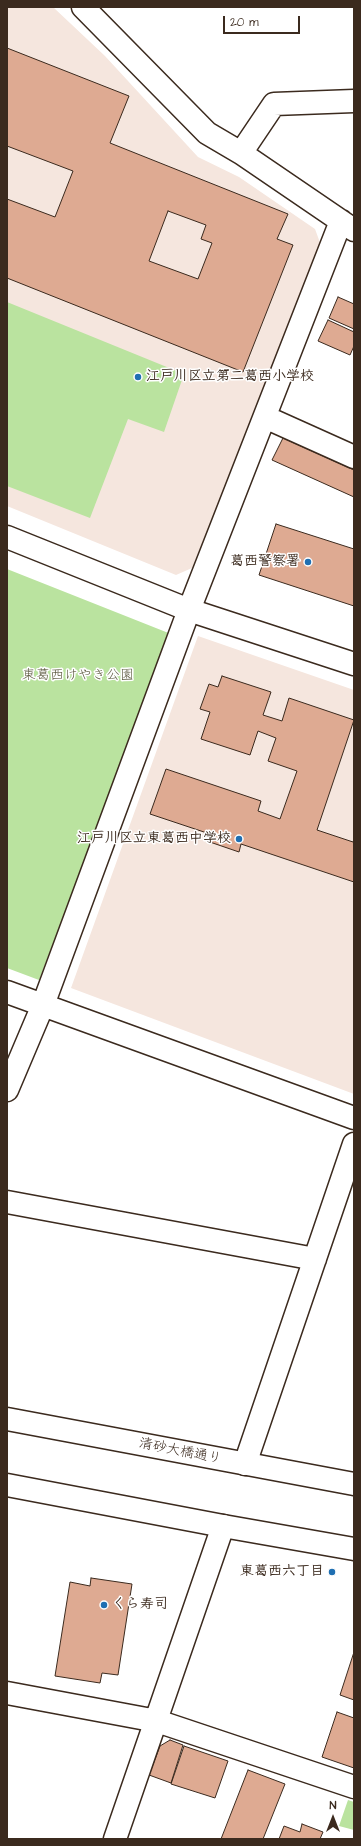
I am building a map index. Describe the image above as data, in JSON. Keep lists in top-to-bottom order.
{
  "streets": {
    "street": ["清砂大橋通り"]
  },
  "parks": ["東葛西けやき公園"],
  "places": [
    "江戸川区立第二葛西小学校",
    "葛西警察署",
    "江戸川区立東葛西中学校",
    "東葛西六丁目",
    "くら寿司"
  ],
  "scale_bar": "20 m",
  "north": "top"
}
